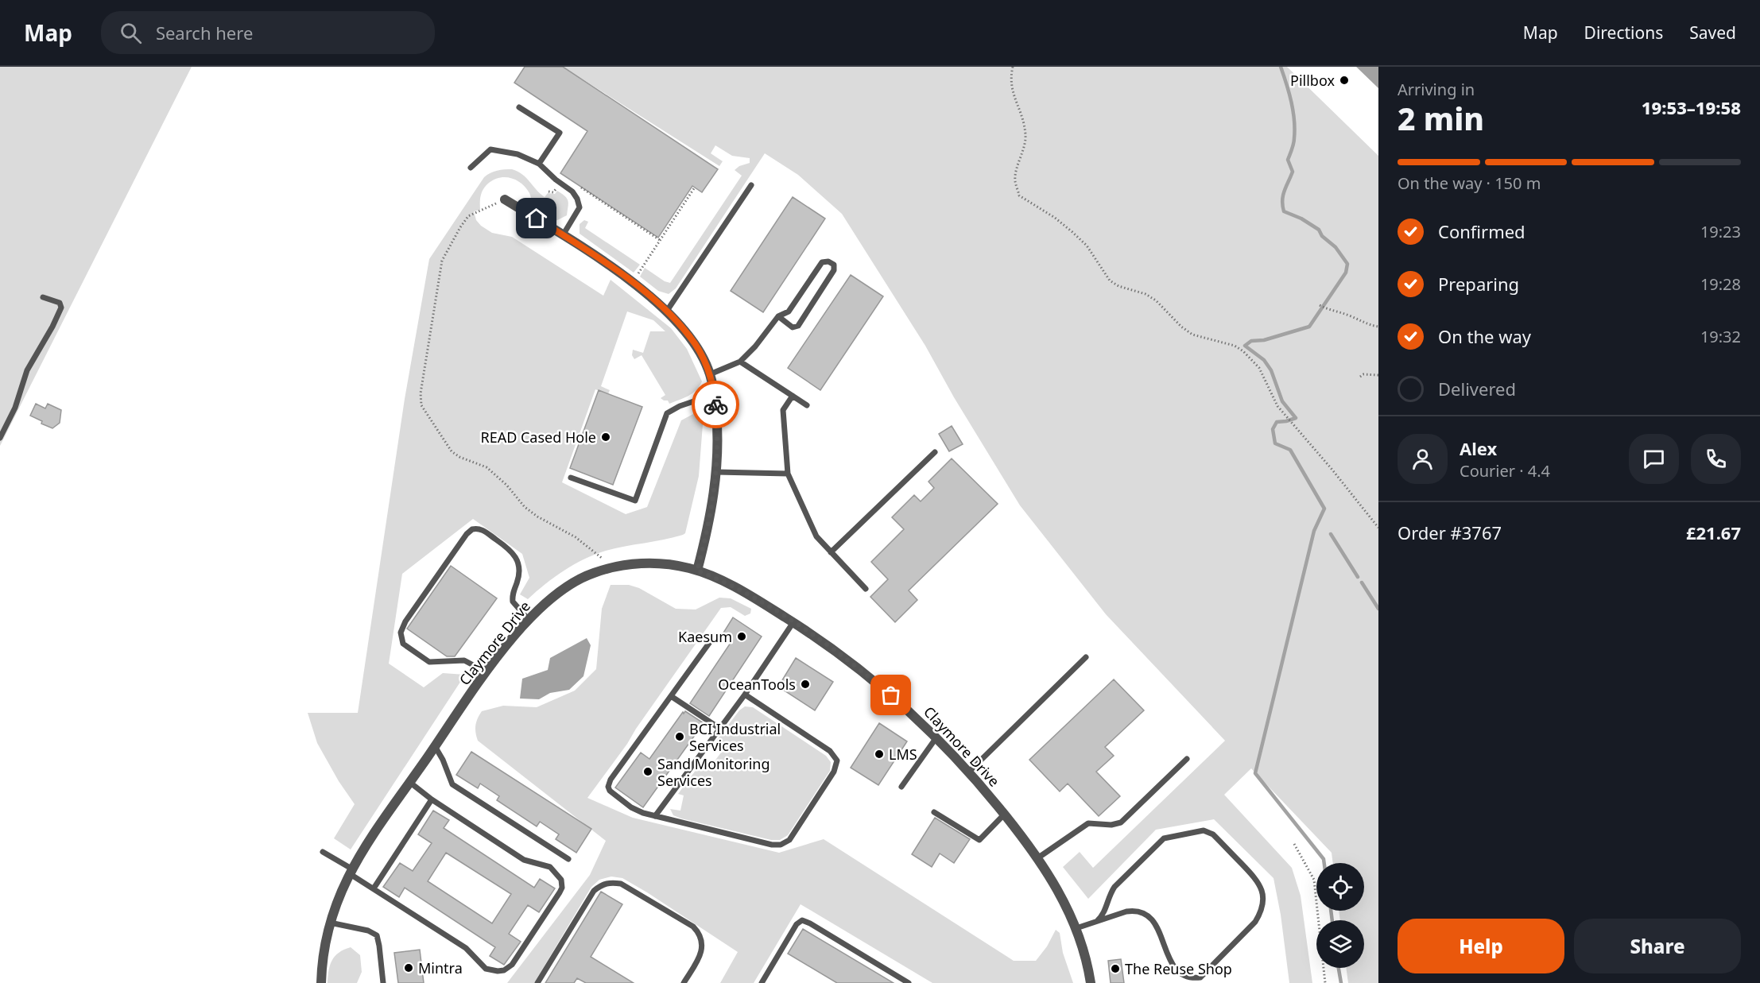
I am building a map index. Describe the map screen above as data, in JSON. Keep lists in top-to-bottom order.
{
  "streets": {
    "street": ["Claymore Drive"]
  },
  "places": [
    "Pillbox",
    "READ Cased Hole",
    "Kaesum",
    "OceanTools",
    "BCI Industrial Services",
    "LMS",
    "Sand Monitoring Services",
    "Mintra",
    "The Reuse Shop"
  ],
  "page": {
    "header": "Map",
    "search": "Search here",
    "nav": ["Map", "Directions", "Saved"],
    "heading": ["2 min", "Arriving in", "19:53–19:58"],
    "panel": [
      "Alex",
      "Courier · 4.4",
      "Order #3767",
      "£21.67"
    ],
    "bar": "On the way · 150 m",
    "list": [
      ["Confirmed", "19:23"],
      ["Preparing", "19:28"],
      ["On the way", "19:32"],
      "Delivered"
    ],
    "buttons": ["Help", "Share"]
  }
}
